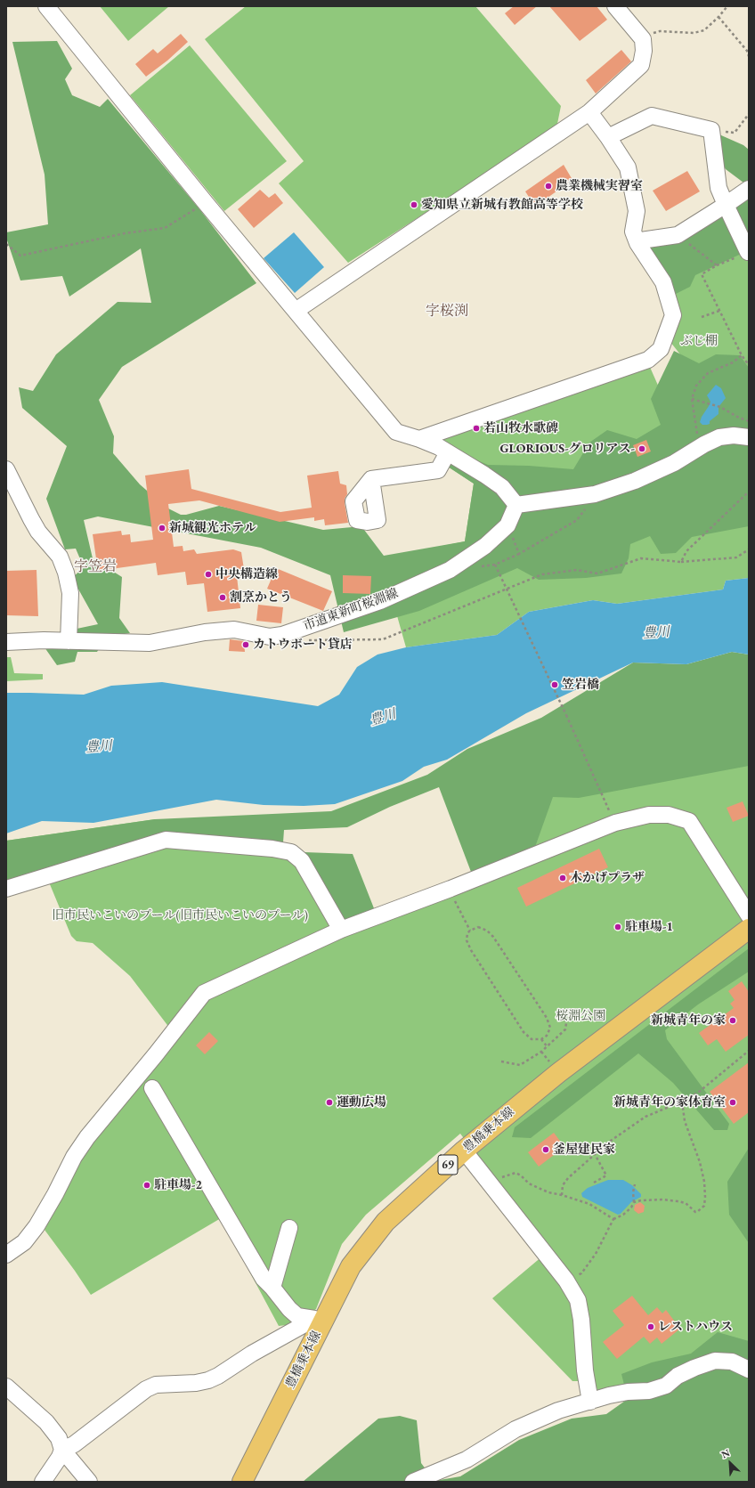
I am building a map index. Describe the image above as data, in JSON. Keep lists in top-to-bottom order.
{
  "streets": {
    "main road": ["豊橋乗本線", "69"],
    "street": ["市道東新町桜淵線"]
  },
  "districts": ["字桜渕", "字笠岩"],
  "water": ["豊川"],
  "parks": ["ぶじ棚", "旧市民いこいのプール(旧市民いこいのプール)", "桜淵公園"],
  "places": [
    "農業機械実習室",
    "愛知県立新城有教館高等学校",
    "若山牧水歌碑",
    "GLORIOUS-グロリアス-",
    "新城観光ホテル",
    "中央構造線",
    "割烹かとう",
    "カトウボート貸店",
    "笠岩橋",
    "木かげプラザ",
    "駐車場-1",
    "新城青年の家",
    "運動広場",
    "新城青年の家体育室",
    "釜屋建民家",
    "駐車場-2",
    "レストハウス"
  ],
  "north": "top left"
}
